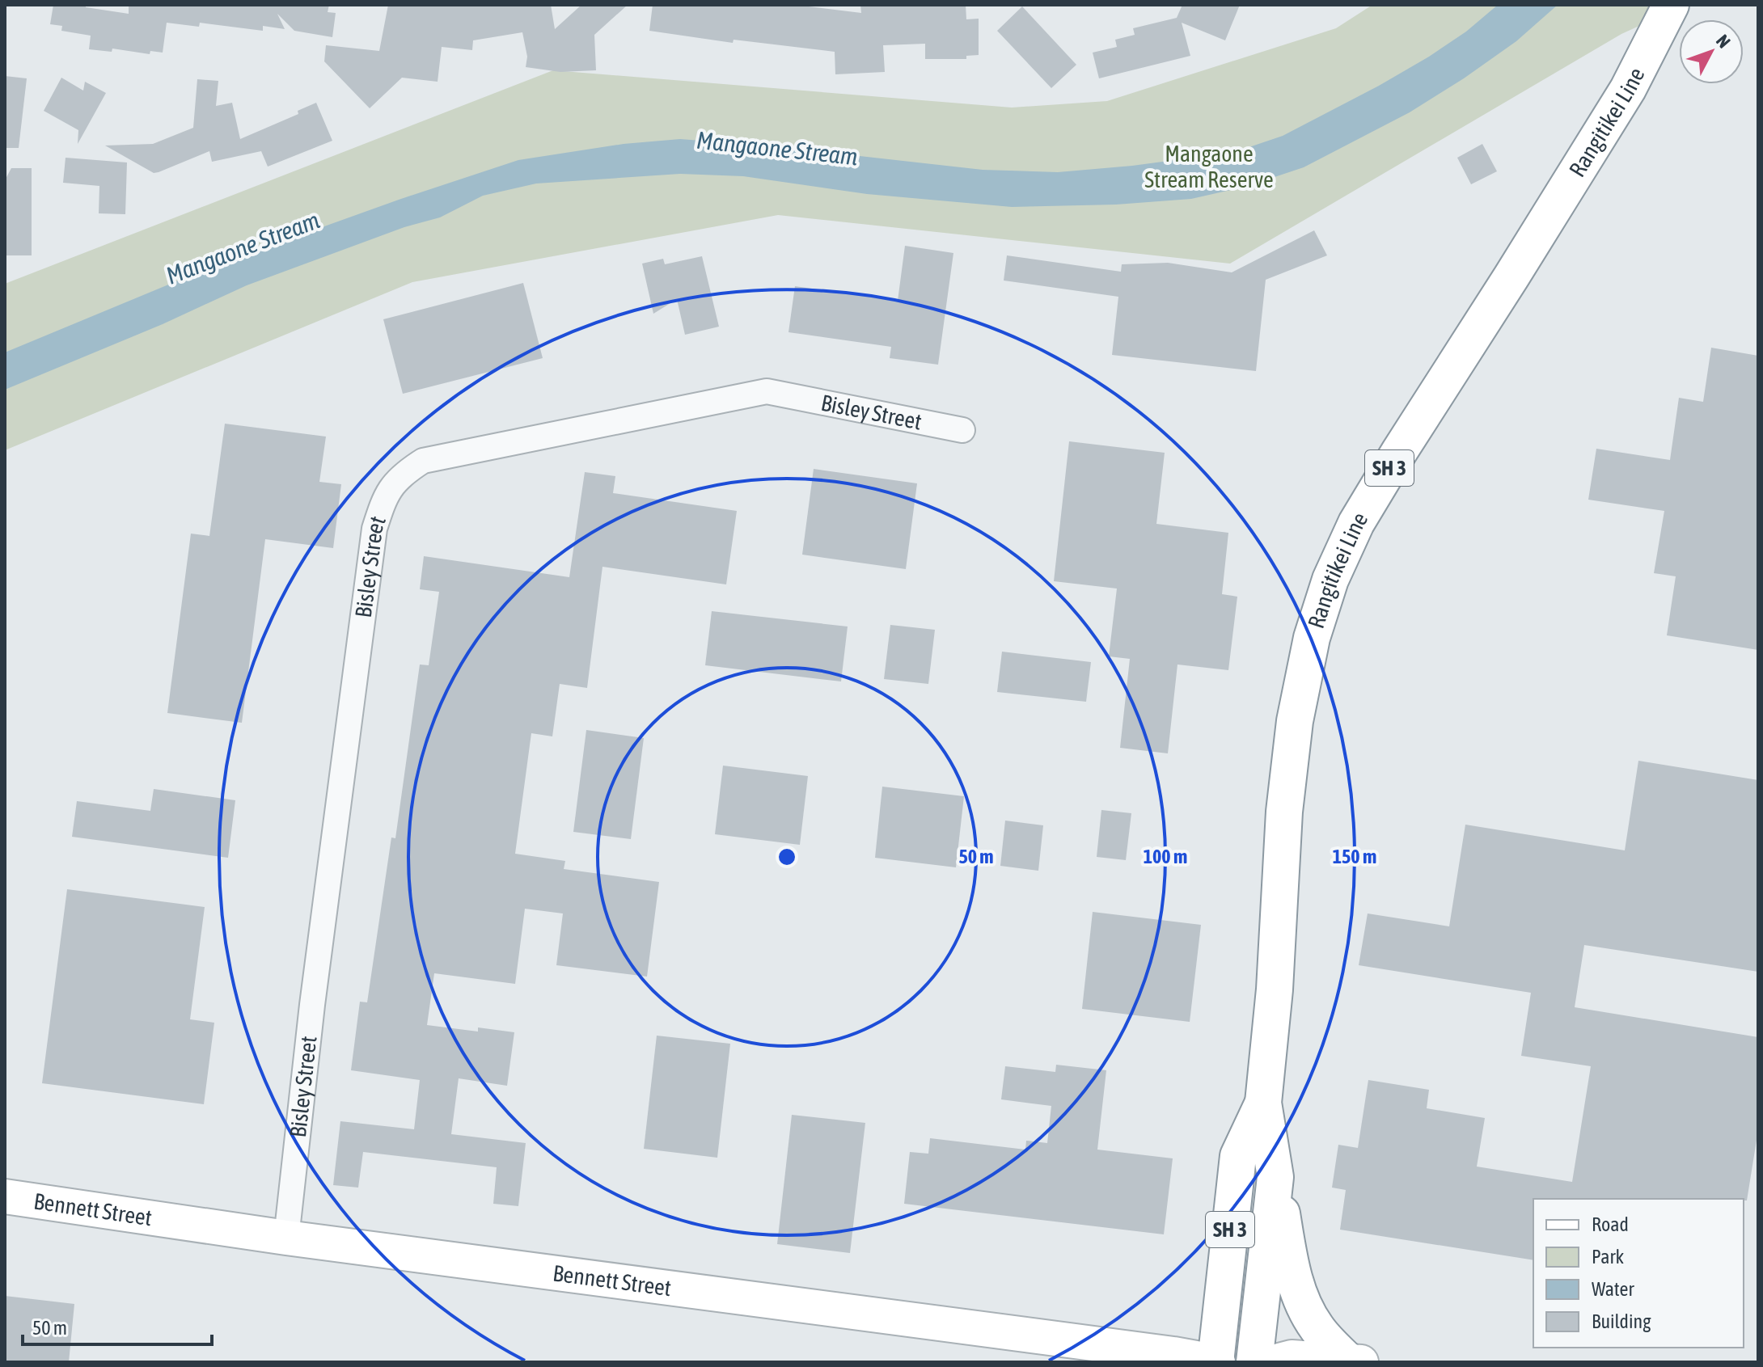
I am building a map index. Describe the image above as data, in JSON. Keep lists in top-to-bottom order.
{
  "streets": {
    "highway": ["Rangitikei Line", "SH 3"],
    "street": ["Bisley Street", "Bennett Street"]
  },
  "crossings": [
    ["Rangitikei Line", "Bennett Street"],
    ["Bisley Street", "Bennett Street"]
  ],
  "water": ["Mangaone Stream"],
  "parks": ["Mangaone Stream Reserve"],
  "legend": [
    "Road",
    "Park",
    "Water",
    "Building"
  ],
  "scale_bar": "50 m",
  "north": "top right",
  "rings": ["50 m", "100 m", "150 m"]
}
